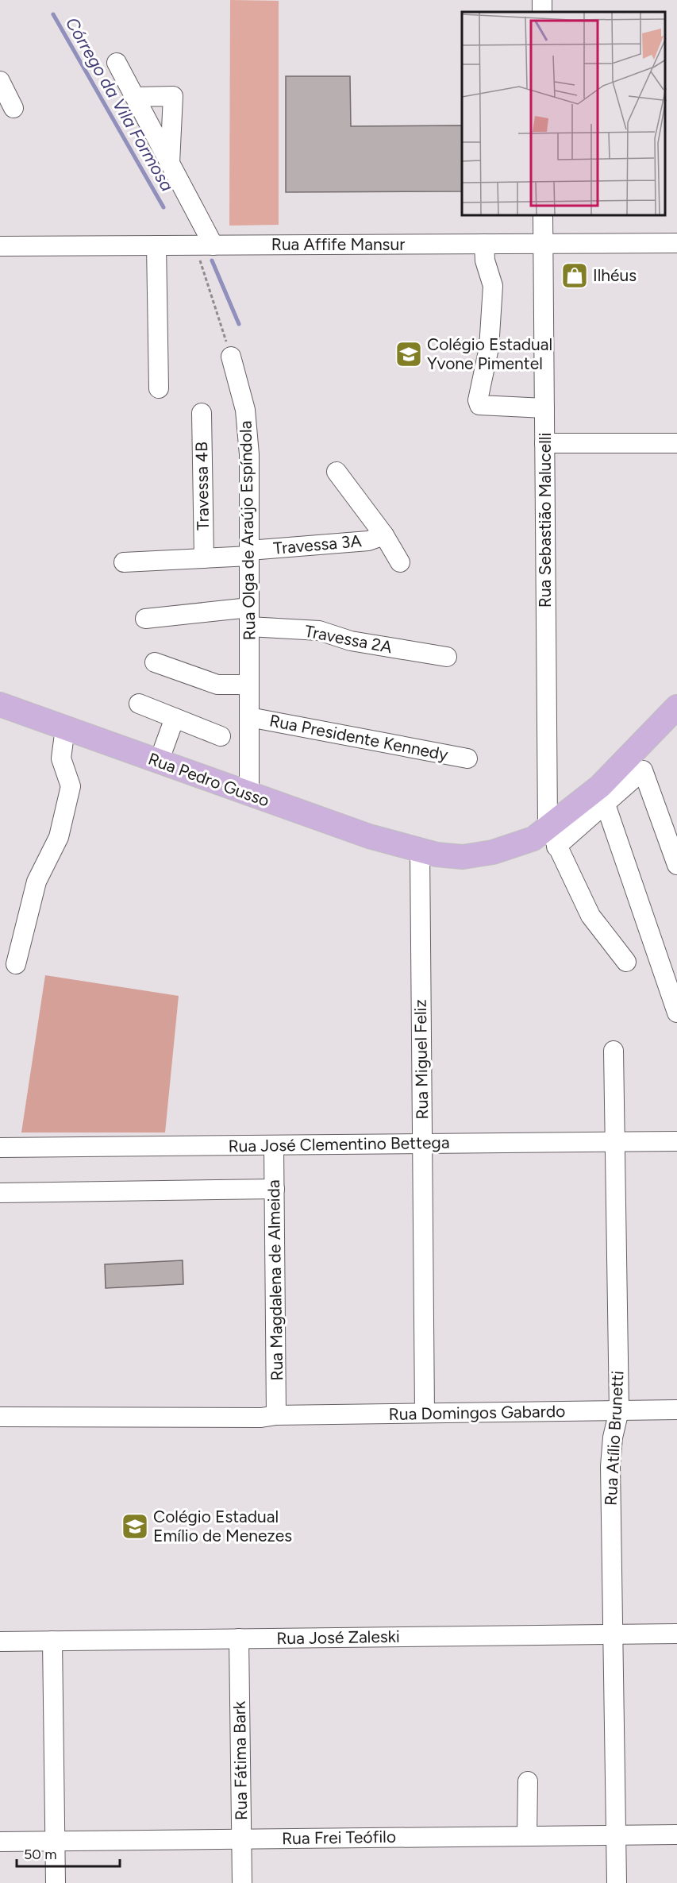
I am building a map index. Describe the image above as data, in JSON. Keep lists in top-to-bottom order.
{
  "streets": {
    "main road": ["Rua Pedro Gusso"],
    "street": [
      "Rua Affife Mansur",
      "Travessa 4B",
      "Rua Sebastião Malucelli",
      "Rua Olga de Araújo Espíndola",
      "Travessa 3A",
      "Travessa 2A",
      "Rua Presidente Kennedy",
      "Rua Miguel Feliz",
      "Rua José Clementino Bettega",
      "Rua Magdalena de Almeida",
      "Rua Domingos Gabardo",
      "Rua Atílio Brunetti",
      "Rua José Zaleski",
      "Rua Fátima Bark",
      "Rua Frei Teófilo"
    ]
  },
  "crossings": [
    ["Rua Affife Mansur", "Rua Sebastião Malucelli"],
    ["Travessa 4B", "Travessa 3A"],
    ["Rua Sebastião Malucelli", "Rua Pedro Gusso"],
    ["Rua Olga de Araújo Espíndola", "Travessa 3A"],
    ["Rua Olga de Araújo Espíndola", "Travessa 2A"],
    ["Rua Olga de Araújo Espíndola", "Rua Presidente Kennedy"],
    ["Rua Olga de Araújo Espíndola", "Rua Pedro Gusso"],
    ["Rua Pedro Gusso", "Rua Miguel Feliz"],
    ["Rua Miguel Feliz", "Rua José Clementino Bettega"],
    ["Rua Miguel Feliz", "Rua Domingos Gabardo"],
    ["Rua José Clementino Bettega", "Rua Magdalena de Almeida"],
    ["Rua José Clementino Bettega", "Rua Atílio Brunetti"],
    ["Rua Magdalena de Almeida", "Rua Domingos Gabardo"],
    ["Rua Domingos Gabardo", "Rua Atílio Brunetti"],
    ["Rua Atílio Brunetti", "Rua José Zaleski"],
    ["Rua Atílio Brunetti", "Rua Frei Teófilo"],
    ["Rua José Zaleski", "Rua Fátima Bark"],
    ["Rua Fátima Bark", "Rua Frei Teófilo"]
  ],
  "water": ["Córrego da Vila Formosa"],
  "places": {
    "shop": ["Ilhéus"],
    "school or university": ["Colégio Estadual Yvone Pimentel", "Colégio Estadual Emílio de Menezes"]
  },
  "scale_bar": "50 m"
}
